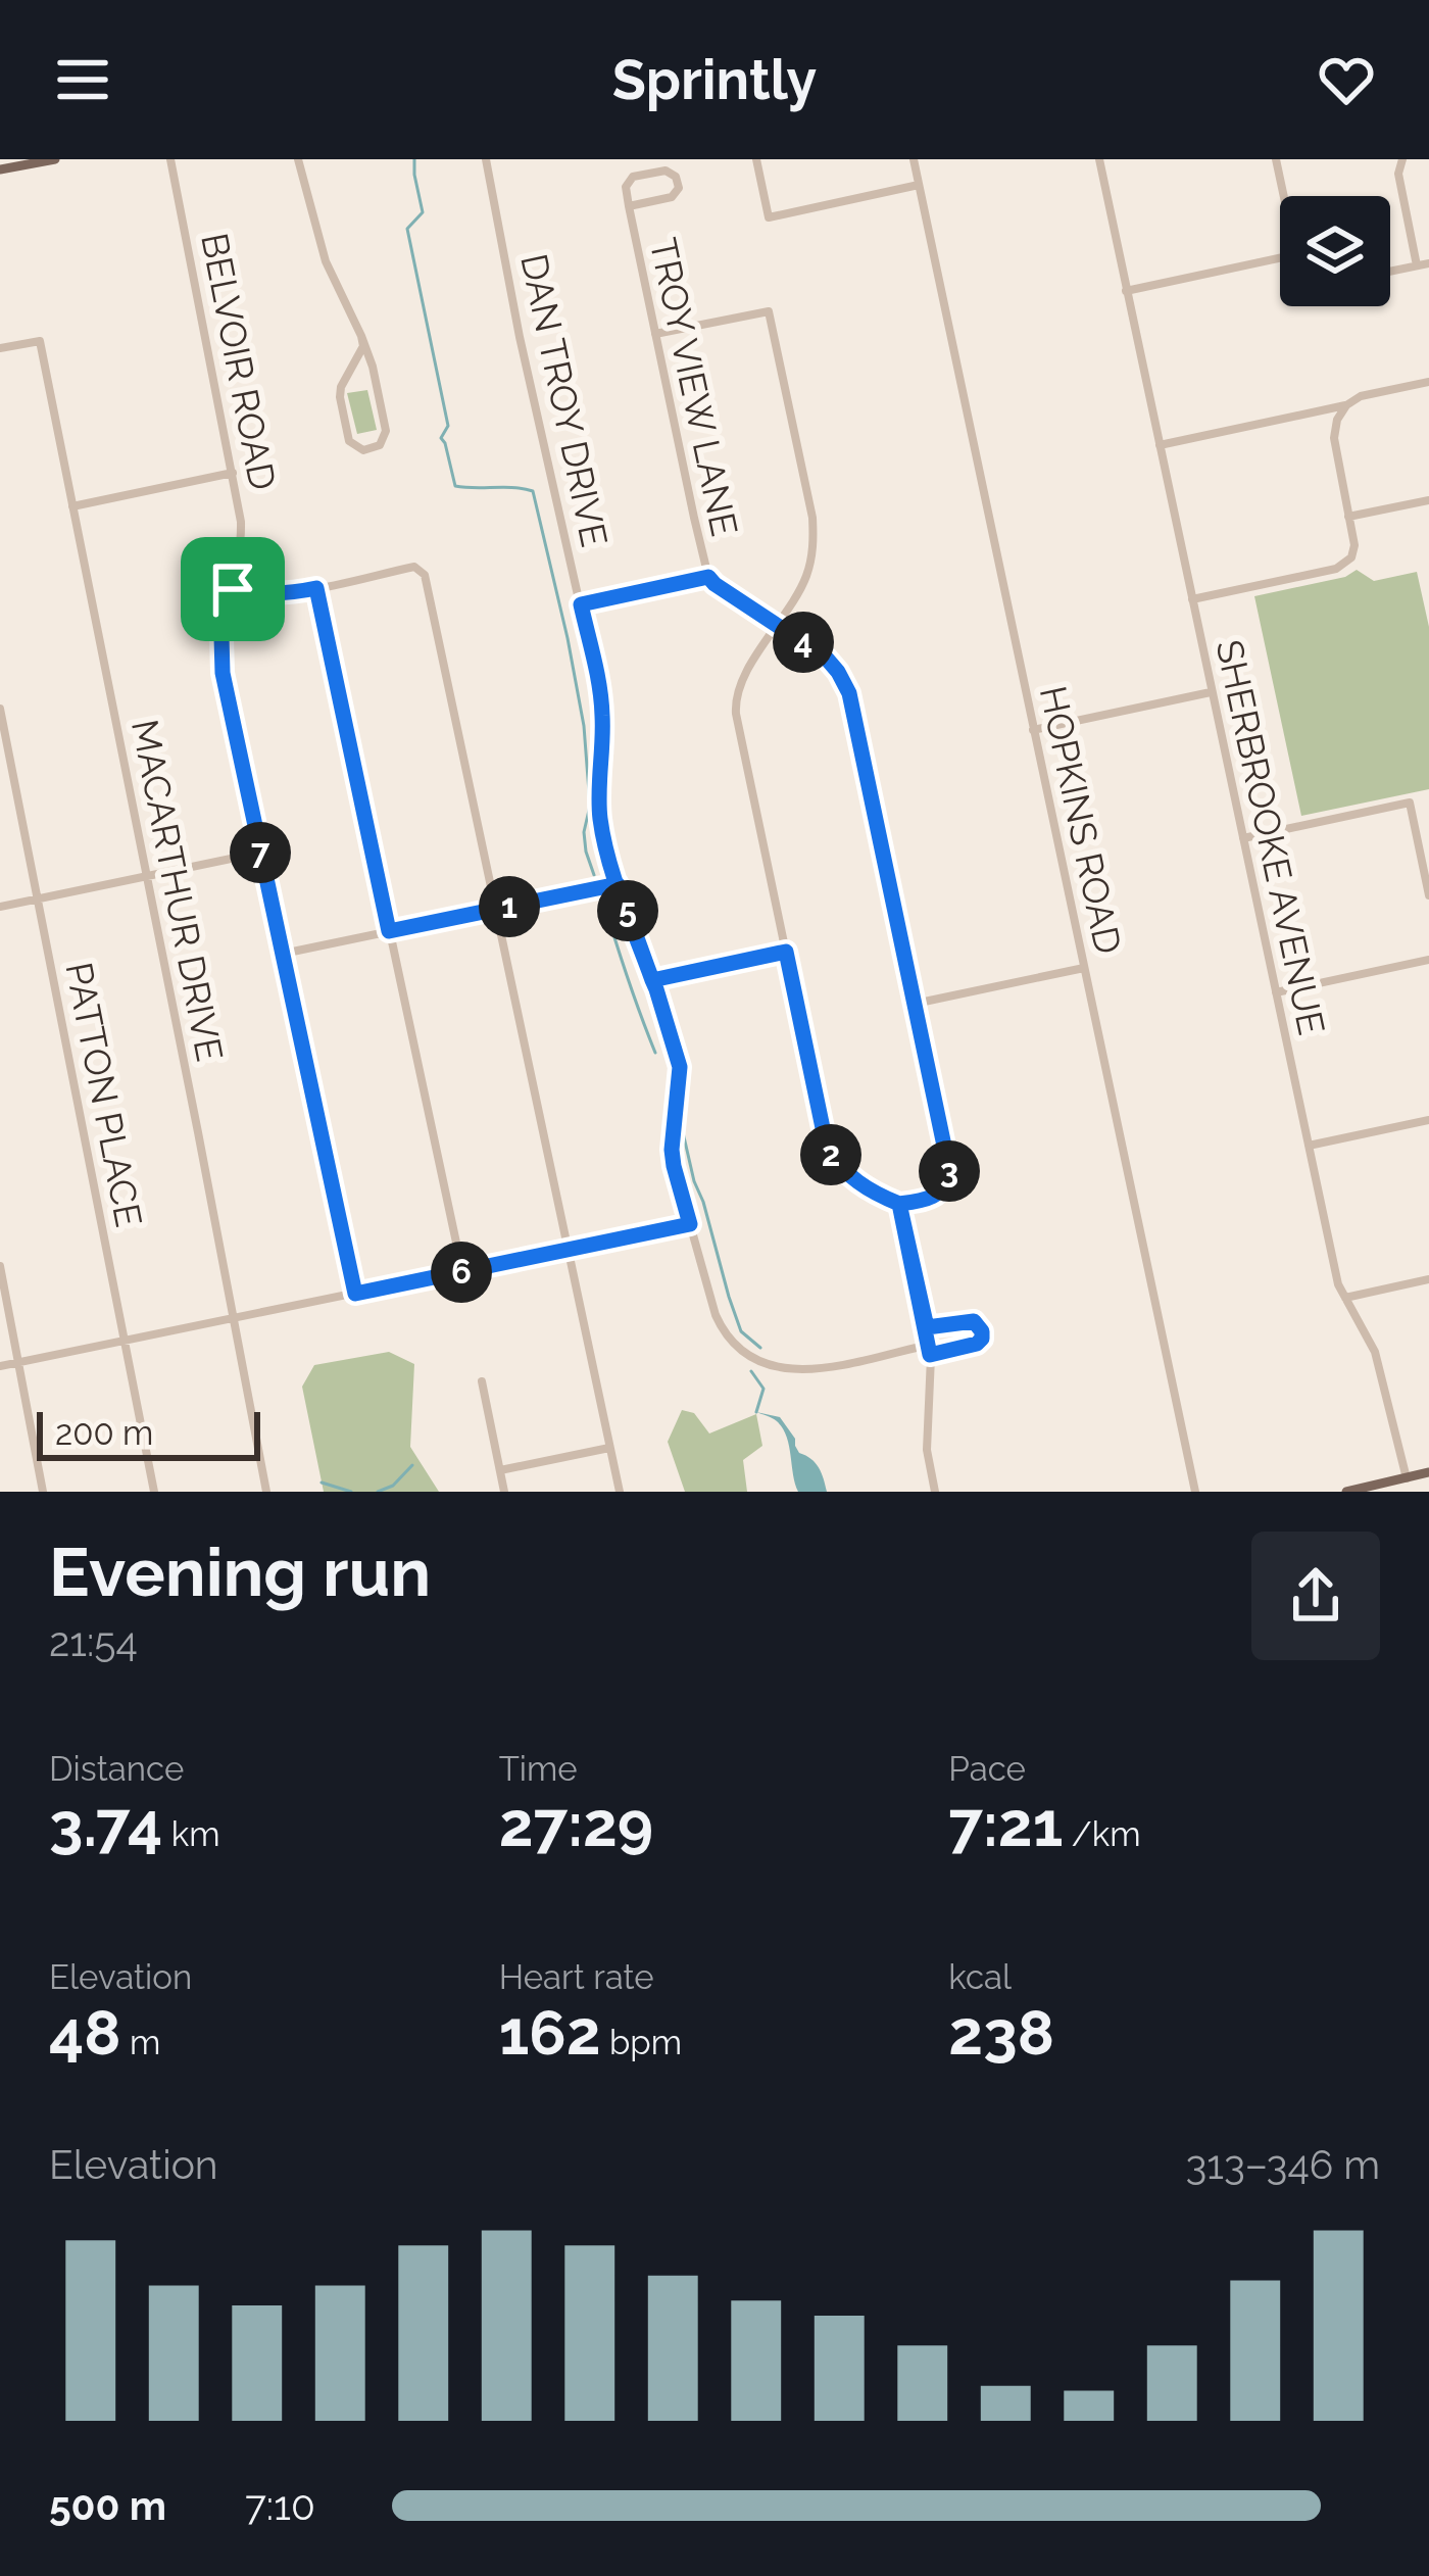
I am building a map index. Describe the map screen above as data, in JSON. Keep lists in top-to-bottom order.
{
  "streets": {
    "street": [
      "BELVOIR ROAD",
      "TROY VIEW LANE",
      "DAN TROY DRIVE",
      "HOPKINS ROAD",
      "SHERBROOKE AVENUE",
      "MACARTHUR DRIVE",
      "PATTON PLACE"
    ]
  },
  "scale_bar": "200 m",
  "page": {
    "header": "Sprintly",
    "pins": [
      "4",
      "7",
      "1",
      "5",
      "2",
      "3",
      "6"
    ],
    "scale": "200 m",
    "heading": ["Evening run", "21:54"],
    "stats": [
      ["Distance", "3.74 km"],
      ["Time", "27:29"],
      ["Pace", "7:21 /km"],
      ["Elevation", "48 m"],
      ["Heart rate", "162 bpm"],
      ["kcal", "238"]
    ],
    "chart": ["Elevation", "313–346 m"],
    "list": [
      {
        "name": "500 m",
        "note": "7:10"
      }
    ]
  }
}
